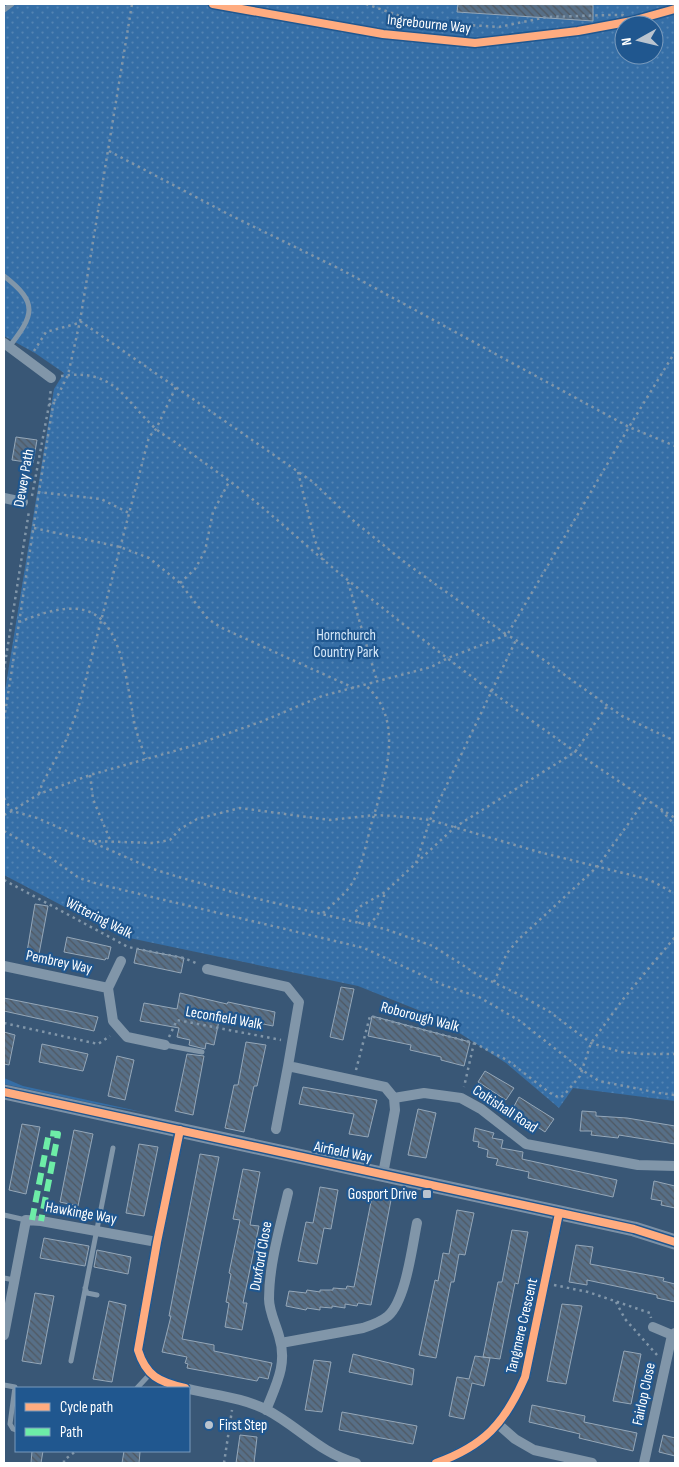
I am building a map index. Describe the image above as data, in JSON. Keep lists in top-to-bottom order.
{
  "streets": {
    "street": [
      "Pembrey Way",
      "Coltishall Road",
      "Airfield Way",
      "Hawkinge Way",
      "Duxford Close",
      "Tangmere Crescent",
      "Fairlop Close"
    ],
    "path": [
      "Dewey Path",
      "Wittering Walk",
      "Roborough Walk",
      "Leconfield Walk"
    ],
    "cycle path": ["Ingrebourne Way"]
  },
  "crossings": [
    ["Roborough Walk", "Coltishall Road"],
    ["Airfield Way", "Tangmere Crescent"]
  ],
  "parks": ["Hornchurch Country Park"],
  "places": {
    "transit": ["Gosport Drive"],
    "other": ["First Step"]
  },
  "legend": ["Cycle path", "Path"],
  "north": "left"
}
